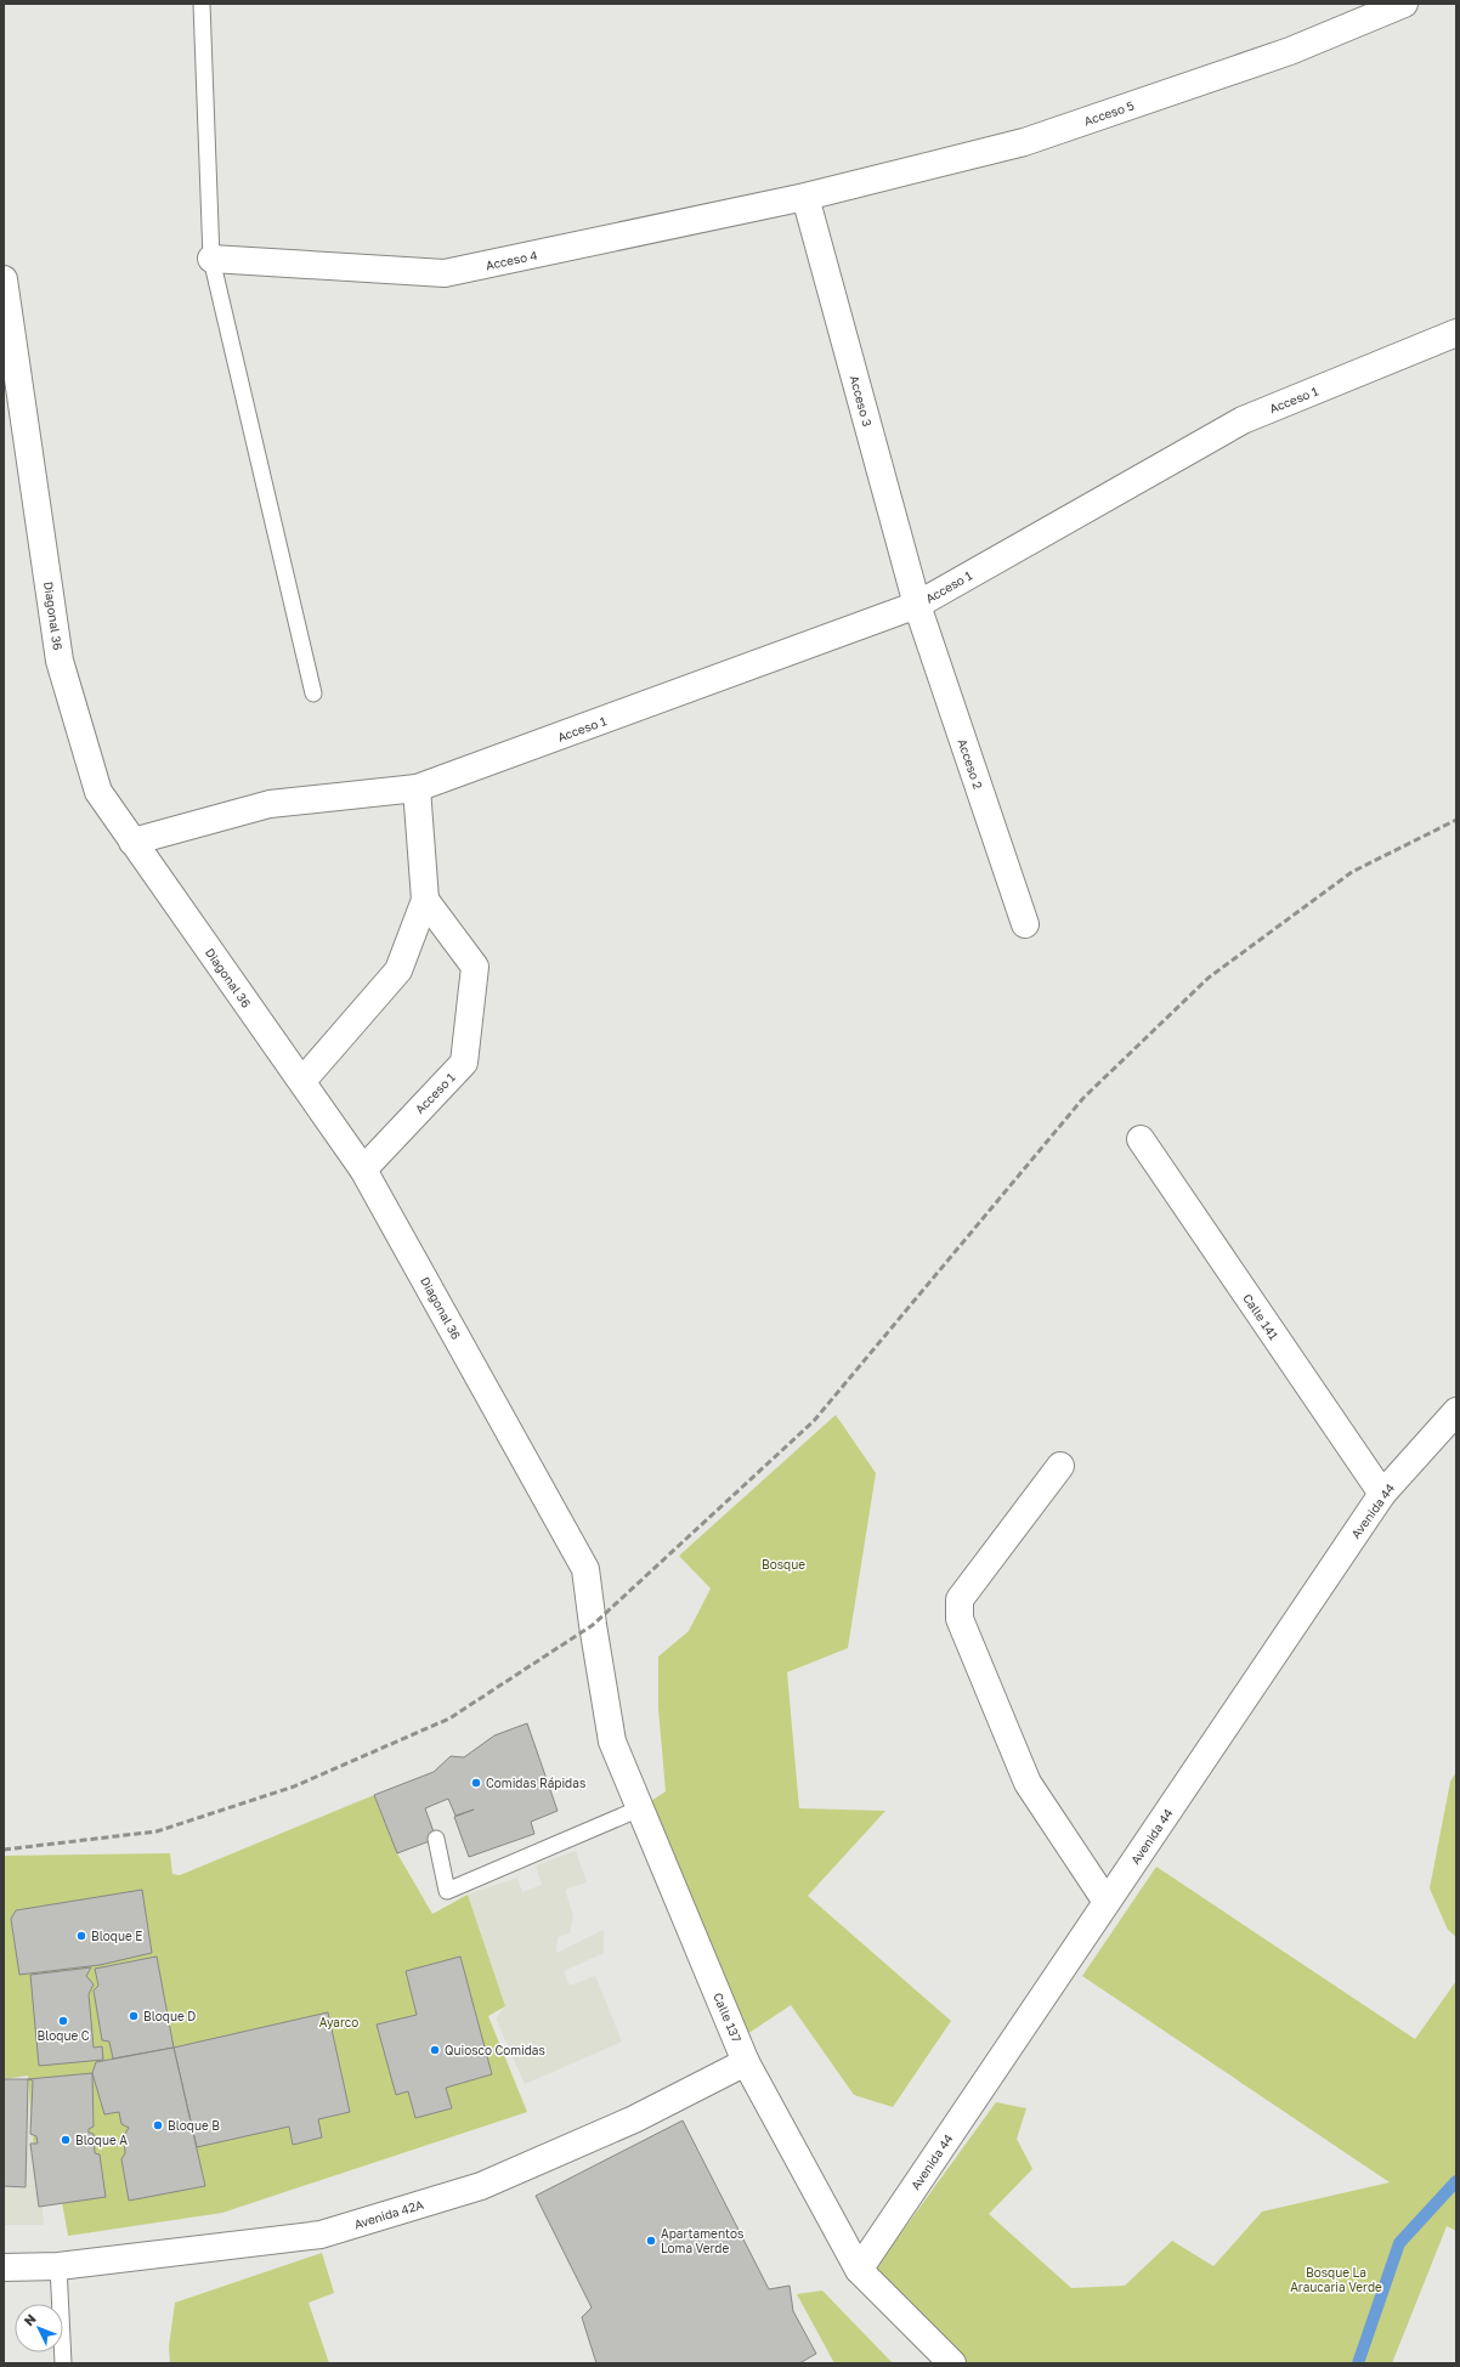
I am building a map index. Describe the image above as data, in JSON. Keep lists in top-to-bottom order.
{
  "streets": {
    "street": [
      "Acceso 5",
      "Acceso 4",
      "Acceso 1",
      "Acceso 3",
      "Diagonal 36",
      "Acceso 2",
      "Calle 141",
      "Avenida 44",
      "Calle 137",
      "Avenida 42A"
    ]
  },
  "crossings": [
    ["Acceso 5", "Acceso 4"],
    ["Acceso 5", "Acceso 3"],
    ["Acceso 4", "Acceso 3"],
    ["Acceso 1", "Acceso 3"],
    ["Acceso 1", "Diagonal 36"],
    ["Acceso 1", "Acceso 2"],
    ["Acceso 3", "Acceso 2"],
    ["Diagonal 36", "Calle 137"],
    ["Calle 141", "Avenida 44"],
    ["Avenida 44", "Calle 137"],
    ["Calle 137", "Avenida 42A"]
  ],
  "parks": ["Bosque", "Ayarco", "Bosque La Araucaria Verde"],
  "places": [
    "Comidas Rápidas",
    "Bloque E",
    "Bloque D",
    "Bloque C",
    "Quiosco Comidas",
    "Bloque B",
    "Bloque A",
    "Apartamentos Loma Verde"
  ],
  "north": "top left"
}
